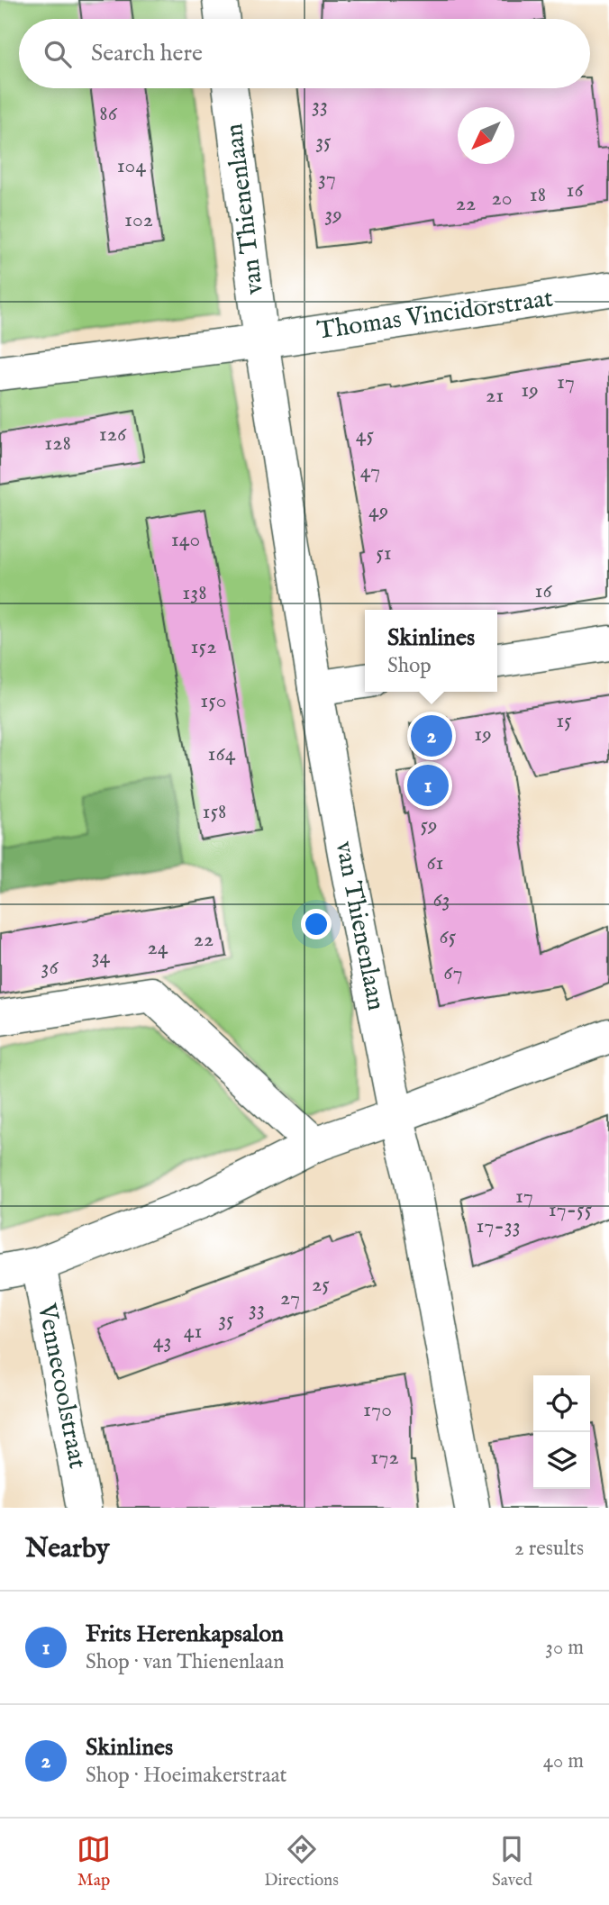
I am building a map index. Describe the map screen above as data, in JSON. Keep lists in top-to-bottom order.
{
  "streets": {
    "street": ["van Thienenlaan", "Thomas Vincidorstraat", "Vennecoolstraat"]
  },
  "crossings": [
    ["van Thienenlaan", "Thomas Vincidorstraat"]
  ],
  "house_numbers": [
    "33",
    "86",
    "35",
    "104",
    "37",
    "16",
    "18",
    "20",
    "22",
    "39",
    "102",
    "17",
    "19",
    "21",
    "126",
    "45",
    "128",
    "47",
    "49",
    "140",
    "51",
    "16",
    "138",
    "152",
    "150",
    "15",
    "19",
    "164",
    "158",
    "59",
    "61",
    "63",
    "65",
    "22",
    "24",
    "34",
    "36",
    "67",
    "17",
    "17-55",
    "17-33",
    "25",
    "27",
    "33",
    "35",
    "41",
    "43",
    "170",
    "172"
  ],
  "north": "bottom left",
  "page": {
    "search": "Search here",
    "popup": ["Skinlines", "Shop"],
    "pins": ["2", "1"],
    "heading": ["Nearby", "2 results"],
    "list": [
      {
        "mark": "1",
        "name": "Frits Herenkapsalon",
        "note": "Shop · van Thienenlaan",
        "value": "30 m"
      },
      {
        "mark": "2",
        "name": "Skinlines",
        "note": "Shop · Hoeimakerstraat",
        "value": "40 m"
      }
    ],
    "nav": ["Map", "Directions", "Saved"]
  }
}
